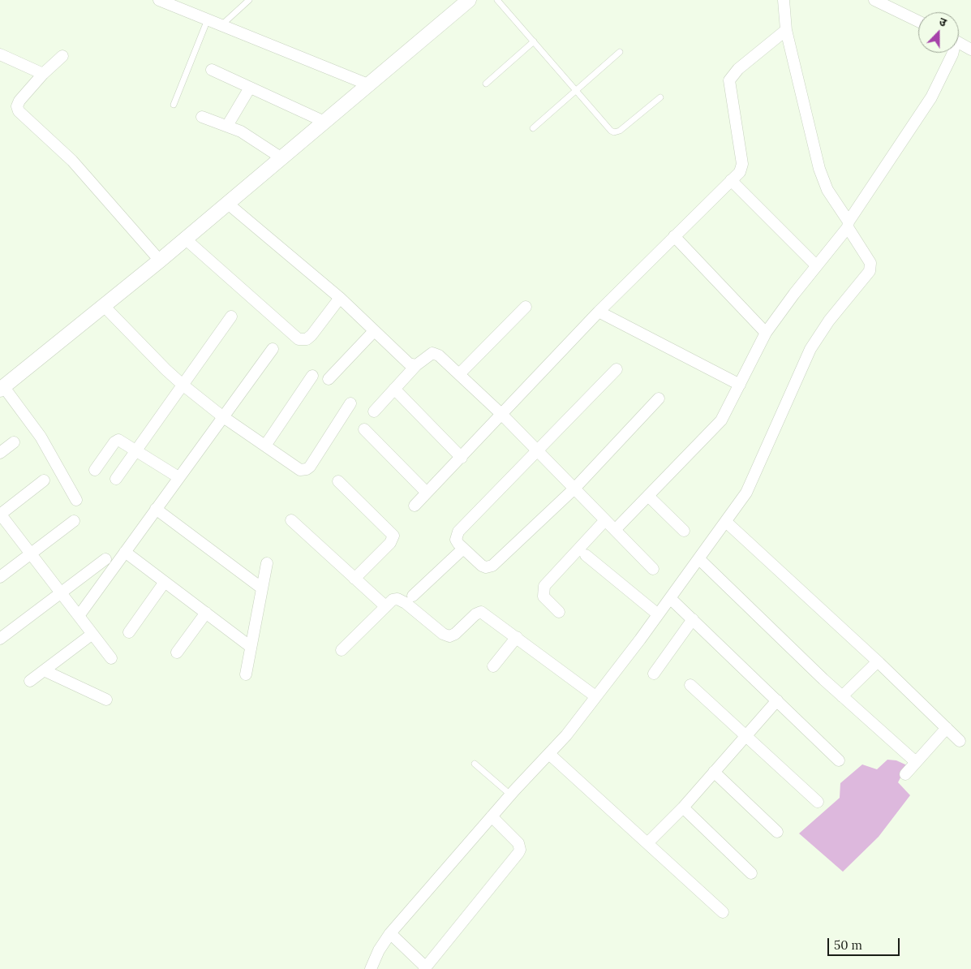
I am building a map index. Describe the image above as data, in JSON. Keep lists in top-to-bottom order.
{
  "scale_bar": "50 m",
  "north": "top"
}
